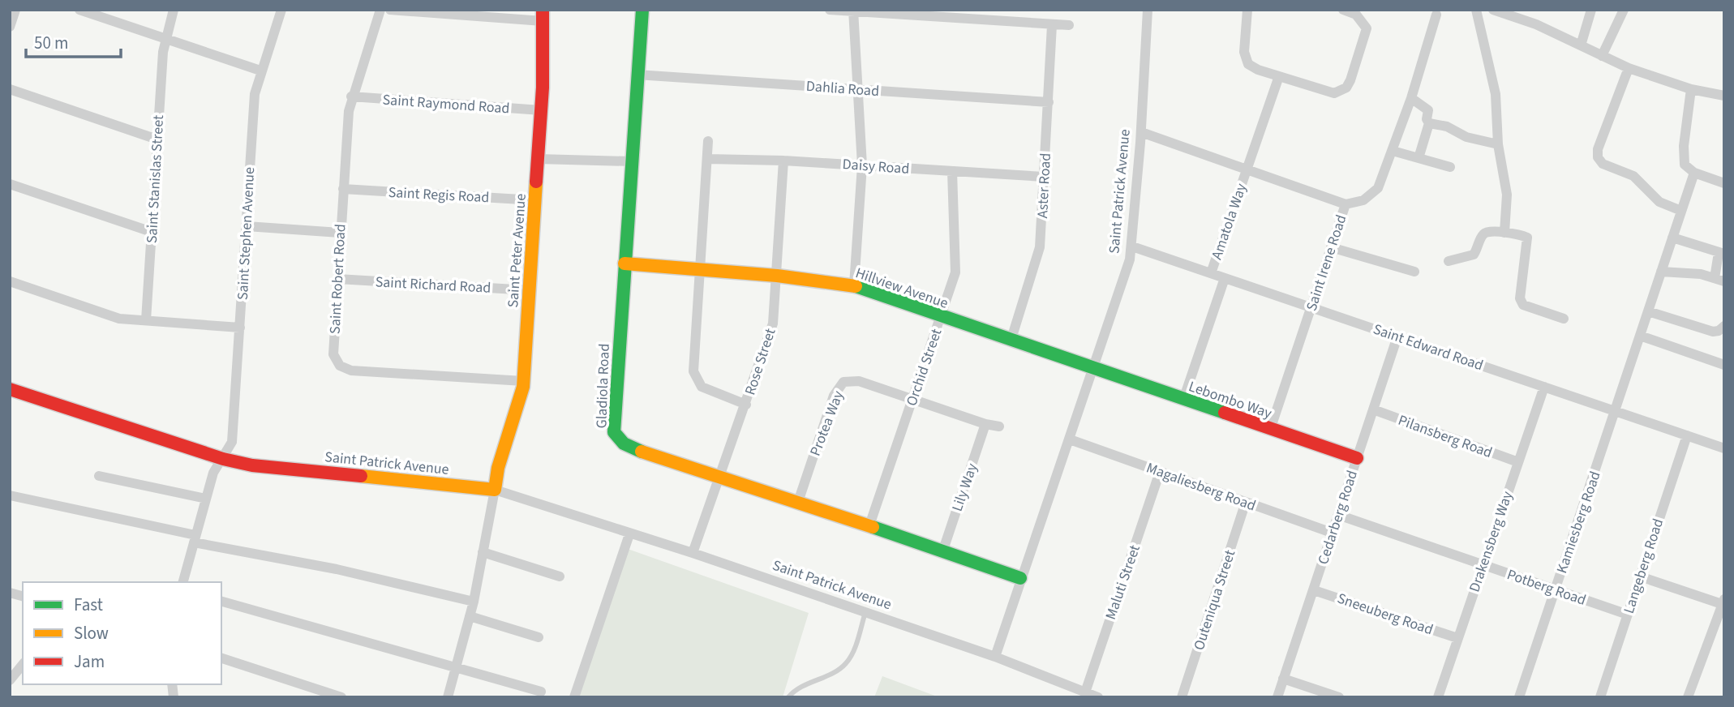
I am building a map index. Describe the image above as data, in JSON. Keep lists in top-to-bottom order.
{
  "streets": {
    "street": [
      "Dahlia Road",
      "Saint Raymond Road",
      "Daisy Road",
      "Saint Stanislas Street",
      "Aster Road",
      "Saint Patrick Avenue",
      "Saint Regis Road",
      "Amatola Way",
      "Saint Stephen Avenue",
      "Saint Peter Avenue",
      "Saint Irene Road",
      "Saint Robert Road",
      "Saint Richard Road",
      "Hillview Avenue",
      "Saint Edward Road",
      "Rose Street",
      "Orchid Street",
      "Gladiola Road",
      "Lebombo Way",
      "Protea Way",
      "Pilansberg Road",
      "Magaliesberg Road",
      "Lily Way",
      "Cedarberg Road",
      "Kamiesberg Road",
      "Drakensberg Way",
      "Langeberg Road",
      "Maluti Street",
      "Potberg Road",
      "Outeniqua Street",
      "Sneeuberg Road"
    ]
  },
  "crossings": [
    ["Dahlia Road", "Aster Road"],
    ["Dahlia Road", "Gladiola Road"],
    ["Saint Raymond Road", "Saint Peter Avenue"],
    ["Saint Raymond Road", "Saint Robert Road"],
    ["Daisy Road", "Aster Road"],
    ["Daisy Road", "Rose Street"],
    ["Daisy Road", "Orchid Street"],
    ["Aster Road", "Hillview Avenue"],
    ["Saint Patrick Avenue", "Saint Stephen Avenue"],
    ["Saint Patrick Avenue", "Saint Peter Avenue"],
    ["Saint Patrick Avenue", "Saint Irene Road"],
    ["Saint Patrick Avenue", "Hillview Avenue"],
    ["Saint Patrick Avenue", "Saint Edward Road"],
    ["Saint Patrick Avenue", "Rose Street"],
    ["Saint Patrick Avenue", "Gladiola Road"],
    ["Saint Patrick Avenue", "Lebombo Way"],
    ["Saint Patrick Avenue", "Magaliesberg Road"],
    ["Saint Regis Road", "Saint Peter Avenue"],
    ["Saint Regis Road", "Saint Robert Road"],
    ["Amatola Way", "Saint Irene Road"],
    ["Amatola Way", "Saint Edward Road"],
    ["Saint Peter Avenue", "Saint Robert Road"],
    ["Saint Peter Avenue", "Saint Richard Road"],
    ["Saint Irene Road", "Saint Edward Road"],
    ["Saint Irene Road", "Lebombo Way"],
    ["Saint Robert Road", "Saint Richard Road"],
    ["Hillview Avenue", "Rose Street"],
    ["Hillview Avenue", "Orchid Street"],
    ["Hillview Avenue", "Gladiola Road"],
    ["Hillview Avenue", "Lebombo Way"],
    ["Saint Edward Road", "Cedarberg Road"],
    ["Saint Edward Road", "Kamiesberg Road"],
    ["Saint Edward Road", "Drakensberg Way"],
    ["Saint Edward Road", "Langeberg Road"],
    ["Rose Street", "Gladiola Road"],
    ["Orchid Street", "Gladiola Road"],
    ["Orchid Street", "Protea Way"],
    ["Gladiola Road", "Protea Way"],
    ["Gladiola Road", "Lily Way"],
    ["Lebombo Way", "Cedarberg Road"],
    ["Pilansberg Road", "Cedarberg Road"],
    ["Pilansberg Road", "Drakensberg Way"],
    ["Magaliesberg Road", "Cedarberg Road"],
    ["Magaliesberg Road", "Maluti Street"],
    ["Magaliesberg Road", "Outeniqua Street"],
    ["Cedarberg Road", "Potberg Road"],
    ["Cedarberg Road", "Sneeuberg Road"],
    ["Kamiesberg Road", "Potberg Road"],
    ["Drakensberg Way", "Potberg Road"],
    ["Drakensberg Way", "Sneeuberg Road"],
    ["Langeberg Road", "Potberg Road"]
  ],
  "legend": ["Fast", "Slow", "Jam"],
  "scale_bar": "50 m"
}
